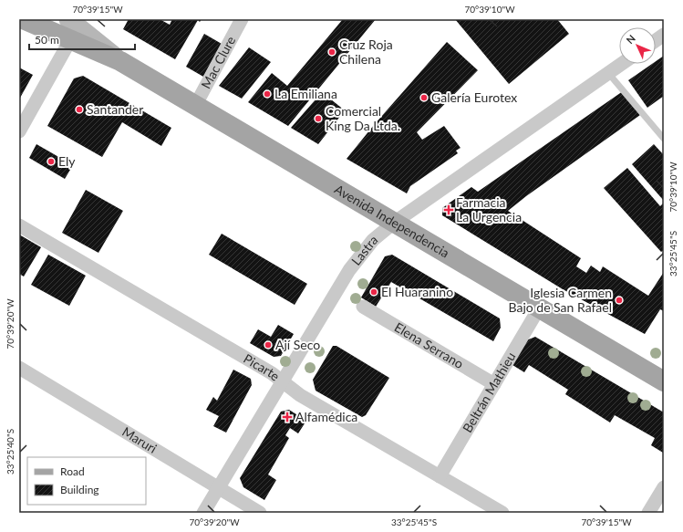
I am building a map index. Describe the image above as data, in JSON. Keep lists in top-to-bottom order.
{
  "streets": {
    "main road": ["Avenida Independencia"],
    "street": [
      "Mac Clure",
      "Lastra",
      "Elena Serrano",
      "Picarte",
      "Beltrán Mathieu",
      "Maruri"
    ]
  },
  "crossings": [
    ["Mac Clure", "Avenida Independencia"],
    ["Avenida Independencia", "Lastra"],
    ["Avenida Independencia", "Beltrán Mathieu"],
    ["Lastra", "Picarte"],
    ["Lastra", "Maruri"],
    ["Elena Serrano", "Beltrán Mathieu"],
    ["Picarte", "Beltrán Mathieu"]
  ],
  "places": {
    "other": [
      "Cruz Roja Chilena",
      "La Emiliana",
      "Galería Eurotex",
      "Santander",
      "Comercial King Da Ltda.",
      "Ely",
      "El Huaranino",
      "Iglesia Carmen Bajo de San Rafael",
      "Ají Seco"
    ],
    "health": ["Farmacia La Urgencia", "Alfamédica"]
  },
  "legend": ["Road", "Building"],
  "scale_bar": "50 m",
  "north": "top left",
  "coordinates": [
    "70°39'15\"W",
    "70°39'10\"W",
    "33°25'45\"S",
    "70°39'20\"W",
    "33°25'40\"S"
  ]
}
